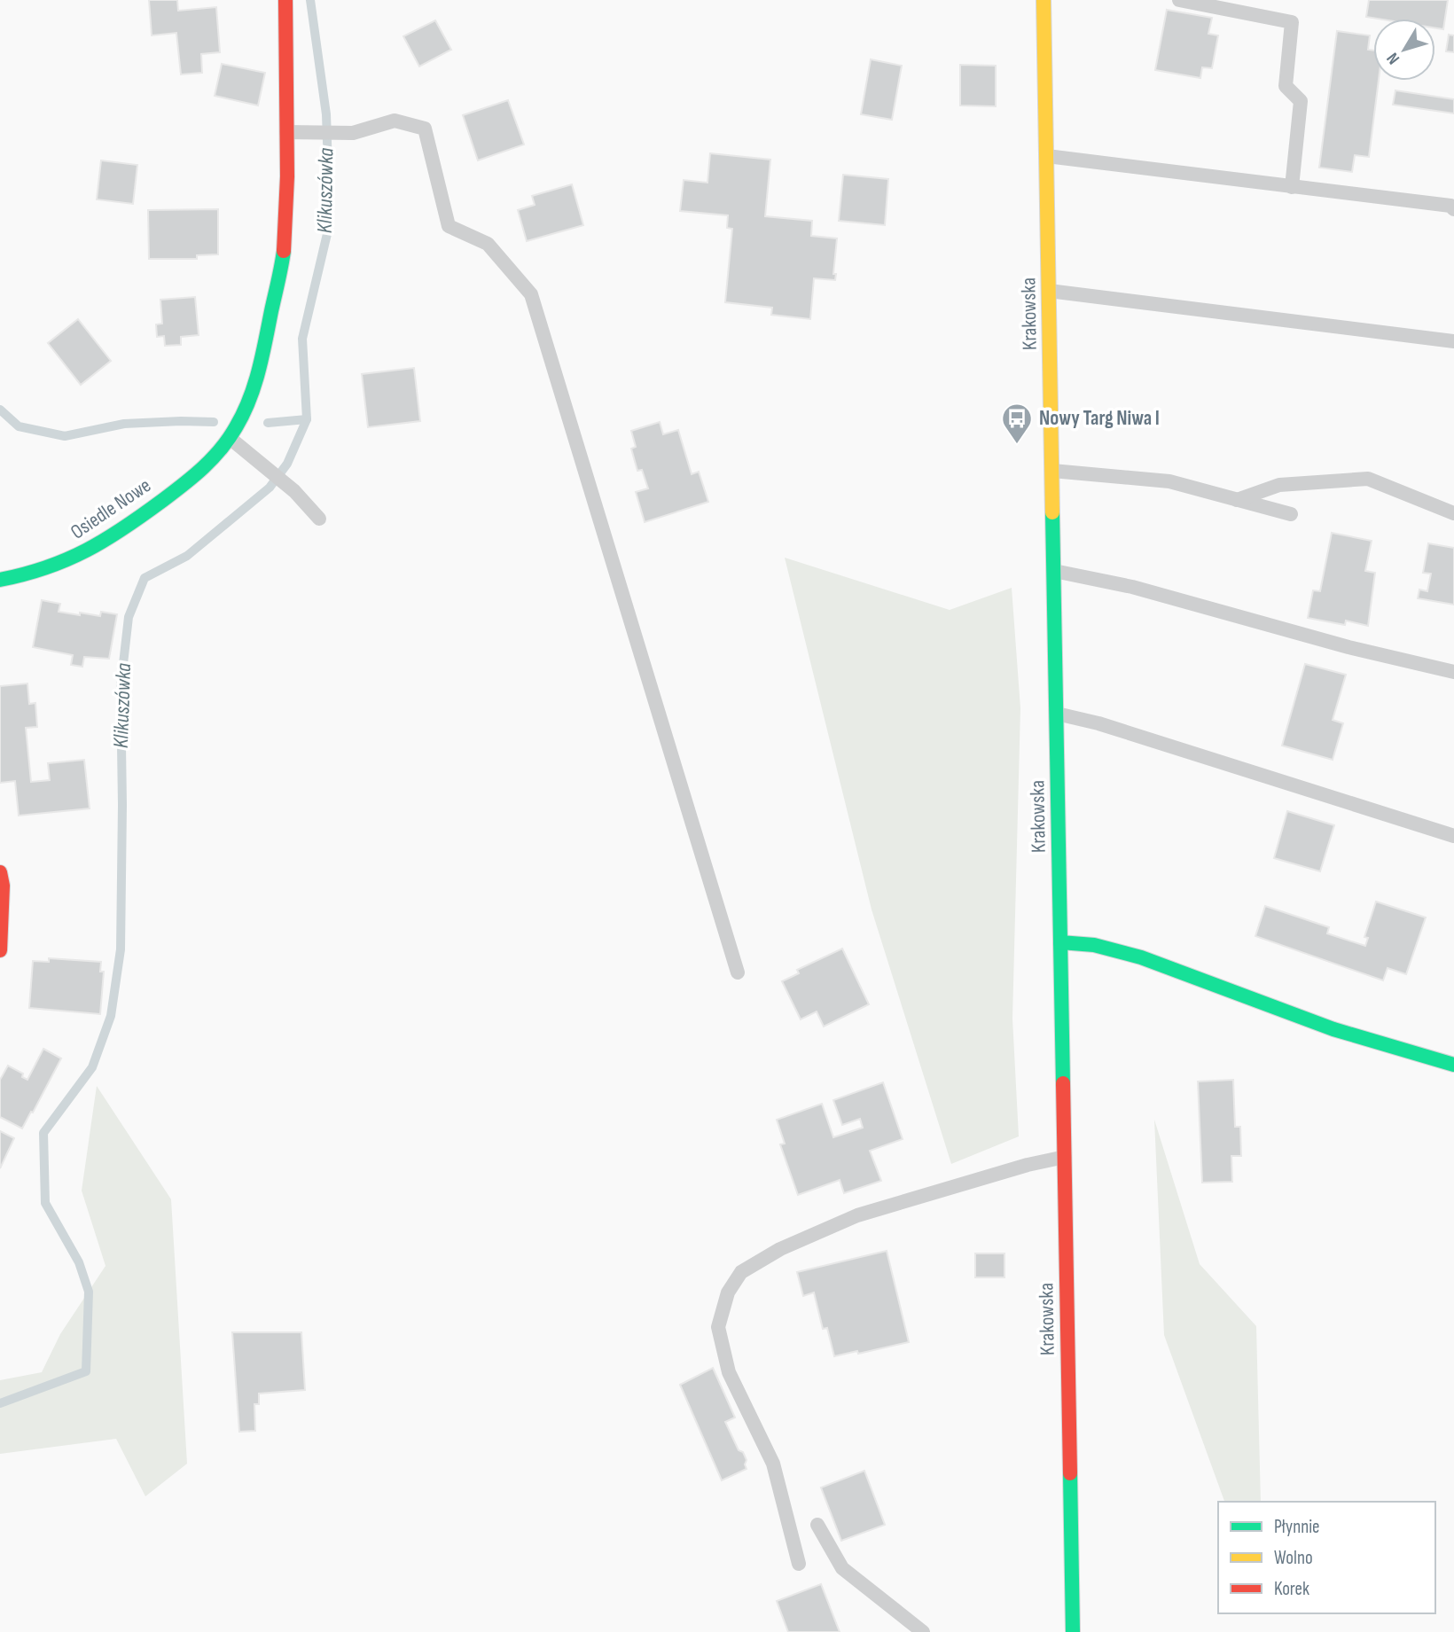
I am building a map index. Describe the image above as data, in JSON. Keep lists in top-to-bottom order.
{
  "streets": {
    "main road": ["Krakowska", "Osiedle Nowe"]
  },
  "water": ["Klikuszówka"],
  "places": {
    "bus stop": ["Nowy Targ Niwa I"]
  },
  "legend": ["Płynnie", "Wolno", "Korek"],
  "north": "bottom left"
}
